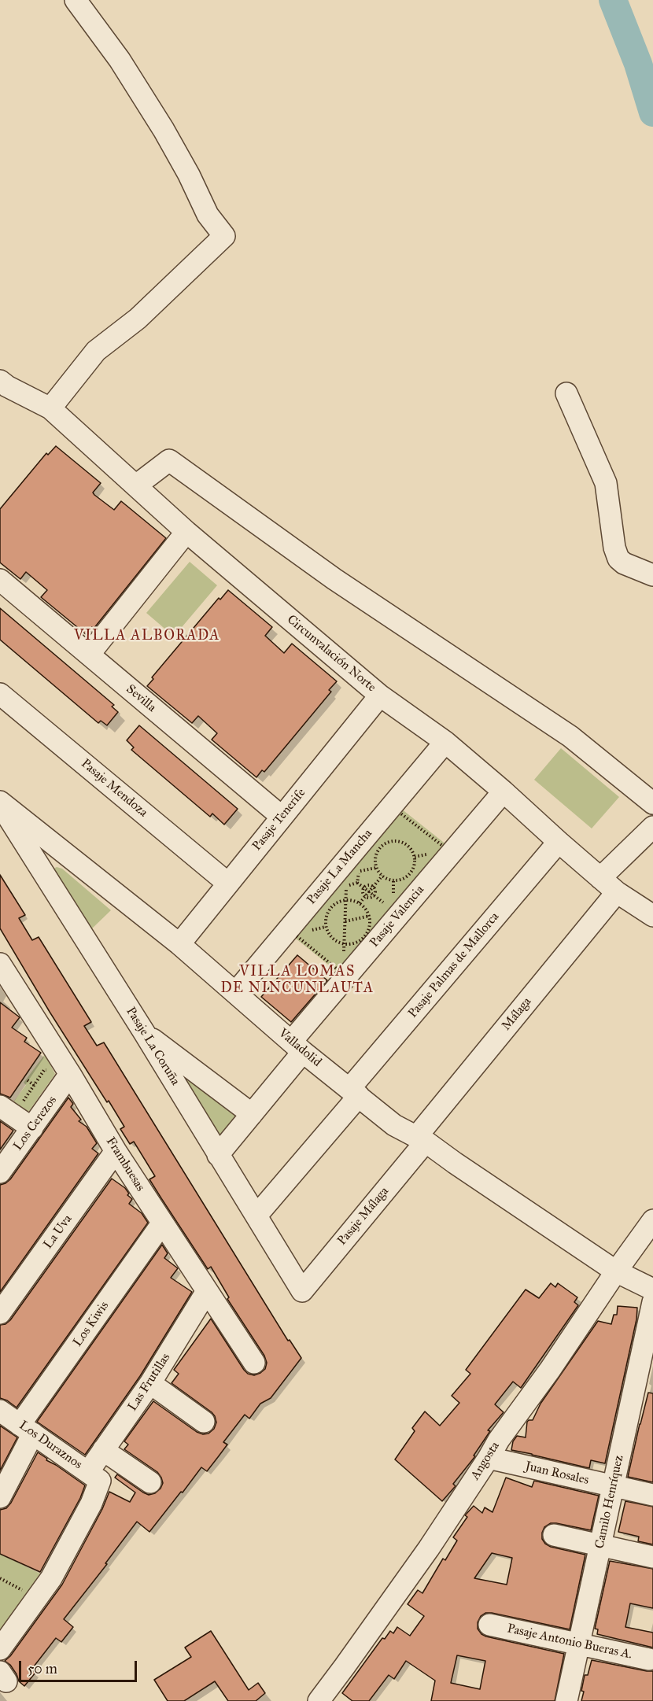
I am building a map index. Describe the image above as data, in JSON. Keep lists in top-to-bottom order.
{
  "streets": {
    "street": [
      "Circunvalación Norte",
      "Sevilla",
      "Pasaje Mendoza",
      "Pasaje Tenerife",
      "Pasaje La Mancha",
      "Pasaje Valencia",
      "Pasaje Palmas de Mallorca",
      "Málaga",
      "Pasaje La Coruña",
      "Valladolid",
      "Los Cerezos",
      "Frambuesas",
      "Pasaje Málaga",
      "La Uva",
      "Los Kiwis",
      "Las Frutillas",
      "Los Duraznos",
      "Angosta",
      "Juan Rosales",
      "Camilo Henríquez",
      "Pasaje Antonio Bueras A."
    ]
  },
  "crossings": [
    ["Circunvalación Norte", "Pasaje Tenerife"],
    ["Circunvalación Norte", "Pasaje La Mancha"],
    ["Circunvalación Norte", "Pasaje Valencia"],
    ["Circunvalación Norte", "Pasaje Palmas de Mallorca"],
    ["Circunvalación Norte", "Málaga"],
    ["Sevilla", "Pasaje Tenerife"],
    ["Pasaje Mendoza", "Pasaje Tenerife"],
    ["Pasaje Tenerife", "Valladolid"],
    ["Pasaje La Mancha", "Valladolid"],
    ["Pasaje Valencia", "Pasaje La Coruña"],
    ["Pasaje Valencia", "Valladolid"],
    ["Pasaje Palmas de Mallorca", "Pasaje La Coruña"],
    ["Pasaje Palmas de Mallorca", "Valladolid"],
    ["Málaga", "Valladolid"],
    ["Málaga", "Pasaje Málaga"],
    ["Pasaje La Coruña", "Valladolid"],
    ["Pasaje La Coruña", "Pasaje Málaga"],
    ["Valladolid", "Pasaje Málaga"],
    ["Valladolid", "Angosta"],
    ["Los Cerezos", "Frambuesas"],
    ["Frambuesas", "La Uva"],
    ["Frambuesas", "Los Kiwis"],
    ["Frambuesas", "Las Frutillas"],
    ["Los Kiwis", "Los Duraznos"],
    ["Las Frutillas", "Los Duraznos"],
    ["Angosta", "Juan Rosales"],
    ["Juan Rosales", "Camilo Henríquez"],
    ["Camilo Henríquez", "Pasaje Antonio Bueras A."]
  ],
  "districts": ["VILLA ALBORADA", "VILLA LOMAS DE NINCUNLAUTA"],
  "scale_bar": "50 m"
}
